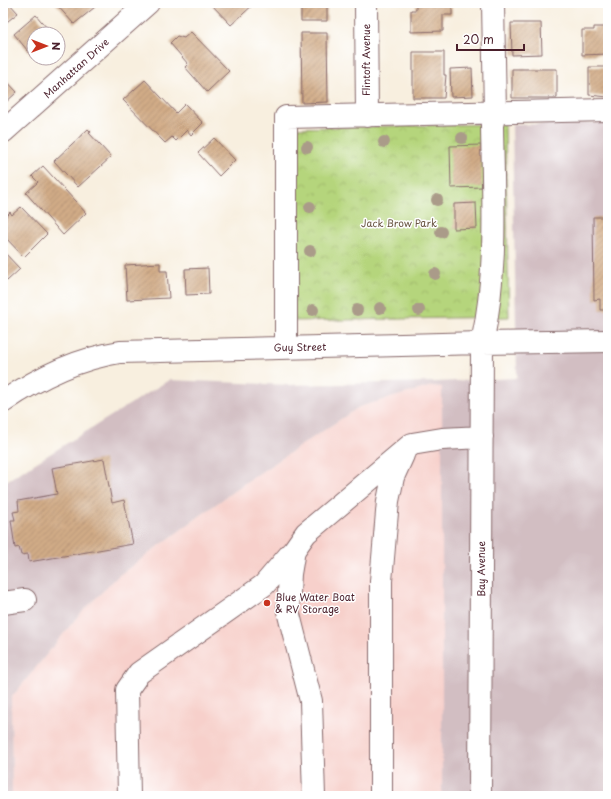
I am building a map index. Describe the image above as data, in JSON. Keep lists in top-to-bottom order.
{
  "streets": {
    "street": [
      "Flintoft Avenue",
      "Manhattan Drive",
      "Guy Street",
      "Bay Avenue"
    ]
  },
  "crossings": [
    ["Guy Street", "Bay Avenue"]
  ],
  "parks": ["Jack Brow Park"],
  "places": ["Blue Water Boat & RV Storage"],
  "scale_bar": "20 m",
  "north": "right"
}
